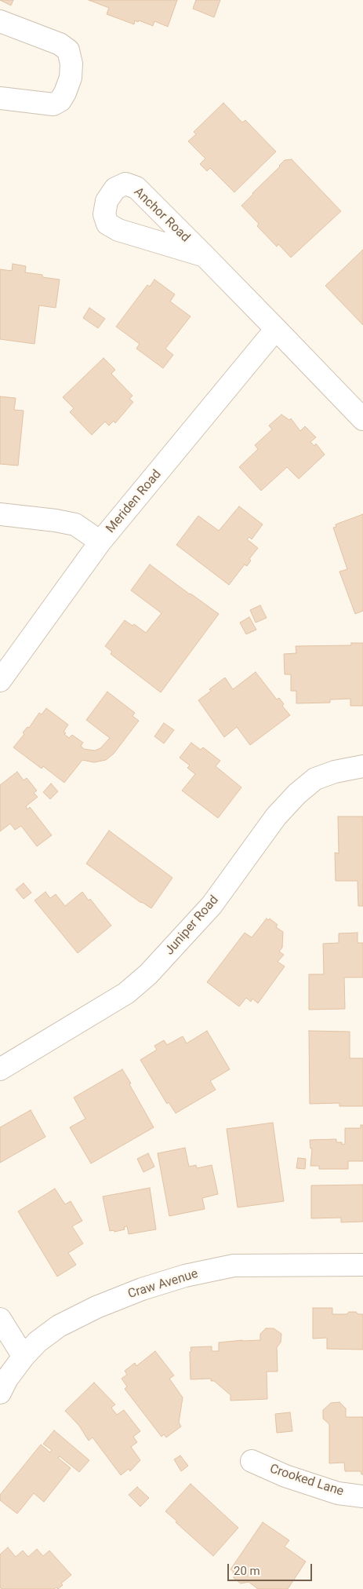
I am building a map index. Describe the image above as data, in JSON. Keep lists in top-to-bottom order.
{
  "streets": {
    "street": [
      "Meriden Road",
      "Juniper Road",
      "Craw Avenue",
      "Crooked Lane"
    ]
  },
  "scale_bar": "20 m"
}
